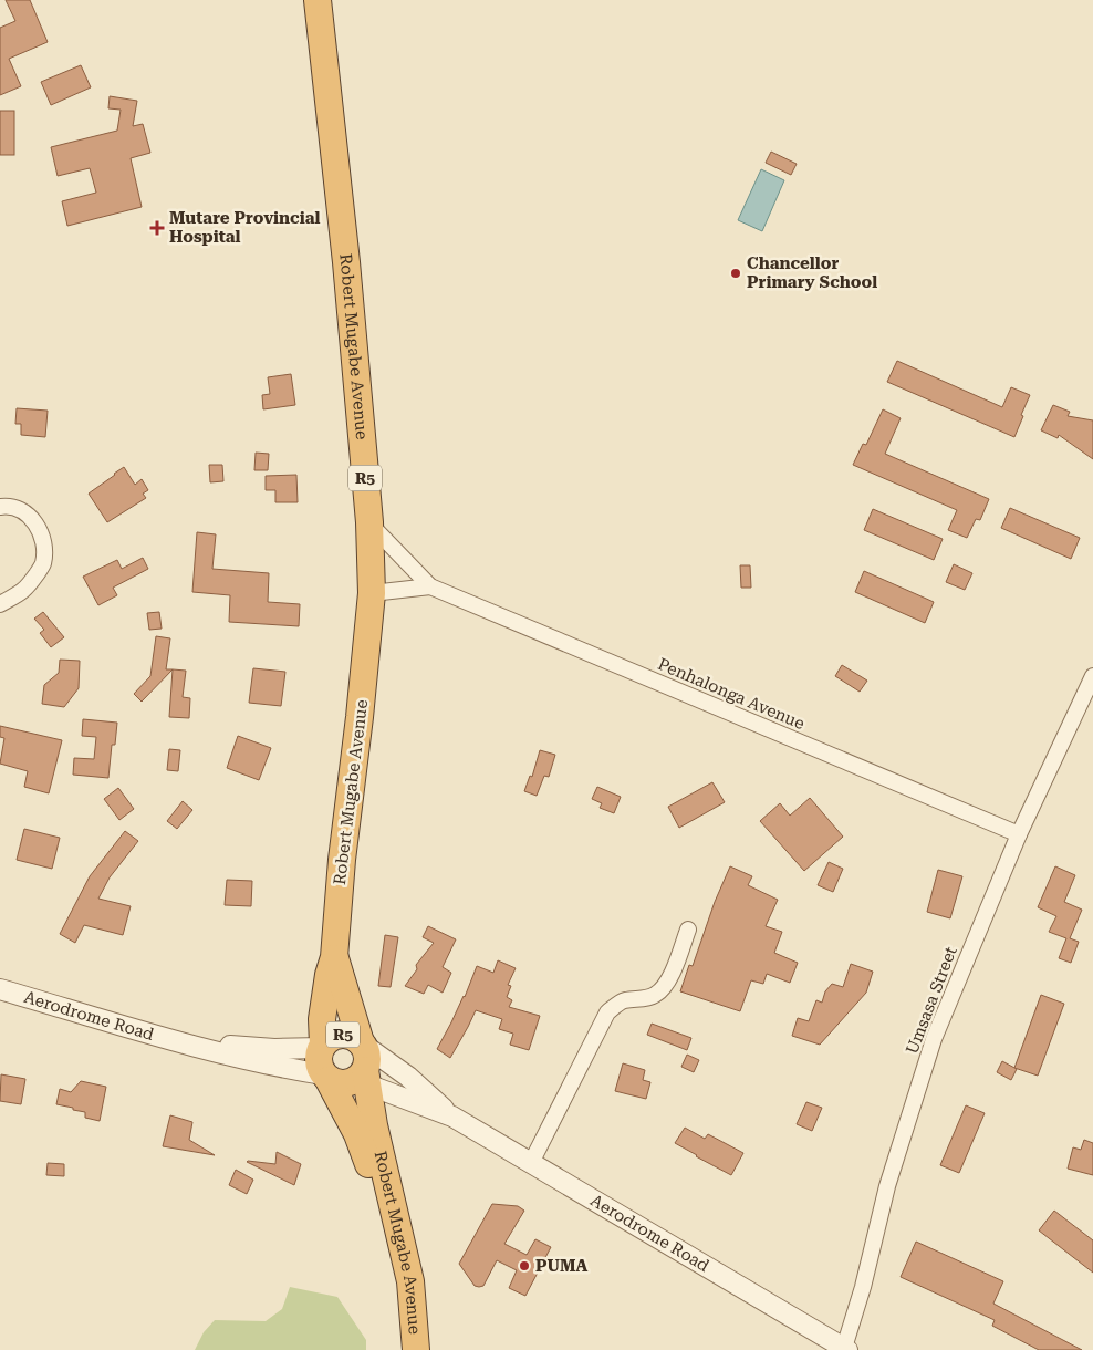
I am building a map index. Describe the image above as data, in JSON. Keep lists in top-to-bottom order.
{
  "streets": {
    "highway": ["Robert Mugabe Avenue", "R5"],
    "street": ["Penhalonga Avenue", "Umsasa Street", "Aerodrome Road"]
  },
  "crossings": [
    ["Robert Mugabe Avenue", "R5"],
    ["Robert Mugabe Avenue", "Penhalonga Avenue"],
    ["Robert Mugabe Avenue", "Aerodrome Road"],
    ["R5", "Aerodrome Road"],
    ["Penhalonga Avenue", "Umsasa Street"],
    ["Umsasa Street", "Aerodrome Road"]
  ],
  "places": {
    "health": ["Mutare Provincial Hospital"],
    "other": ["Chancellor Primary School", "PUMA"]
  }
}
